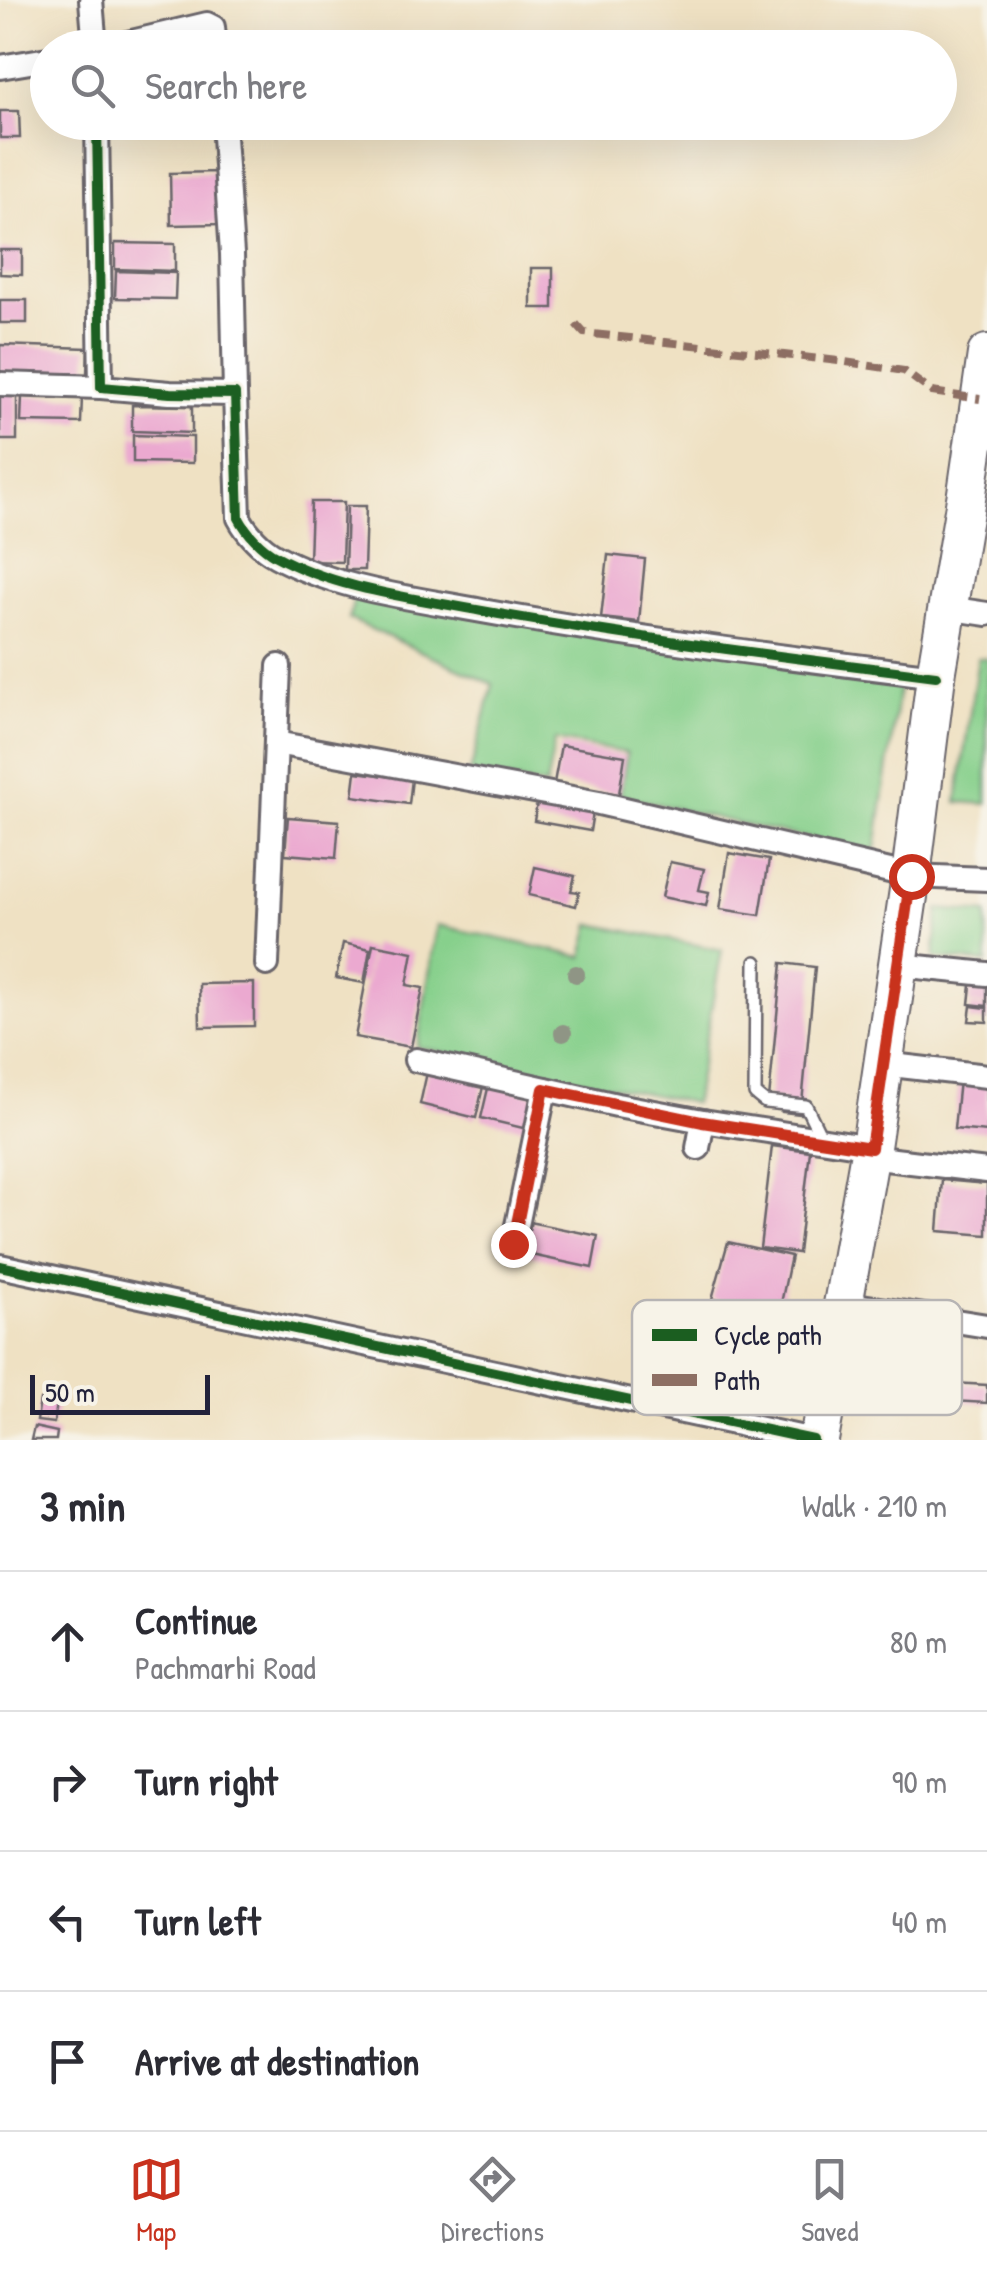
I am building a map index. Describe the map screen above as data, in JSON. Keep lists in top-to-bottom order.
{
  "legend": ["Cycle path", "Path"],
  "scale_bar": "50 m",
  "page": {
    "search": "Search here",
    "scale": "50 m",
    "heading": ["3 min", "Walk · 210 m"],
    "list": [
      ["Continue", "Pachmarhi Road", "80 m"],
      ["Turn right", "90 m"],
      ["Turn left", "40 m"],
      "Arrive at destination"
    ],
    "nav": ["Map", "Directions", "Saved"]
  }
}
